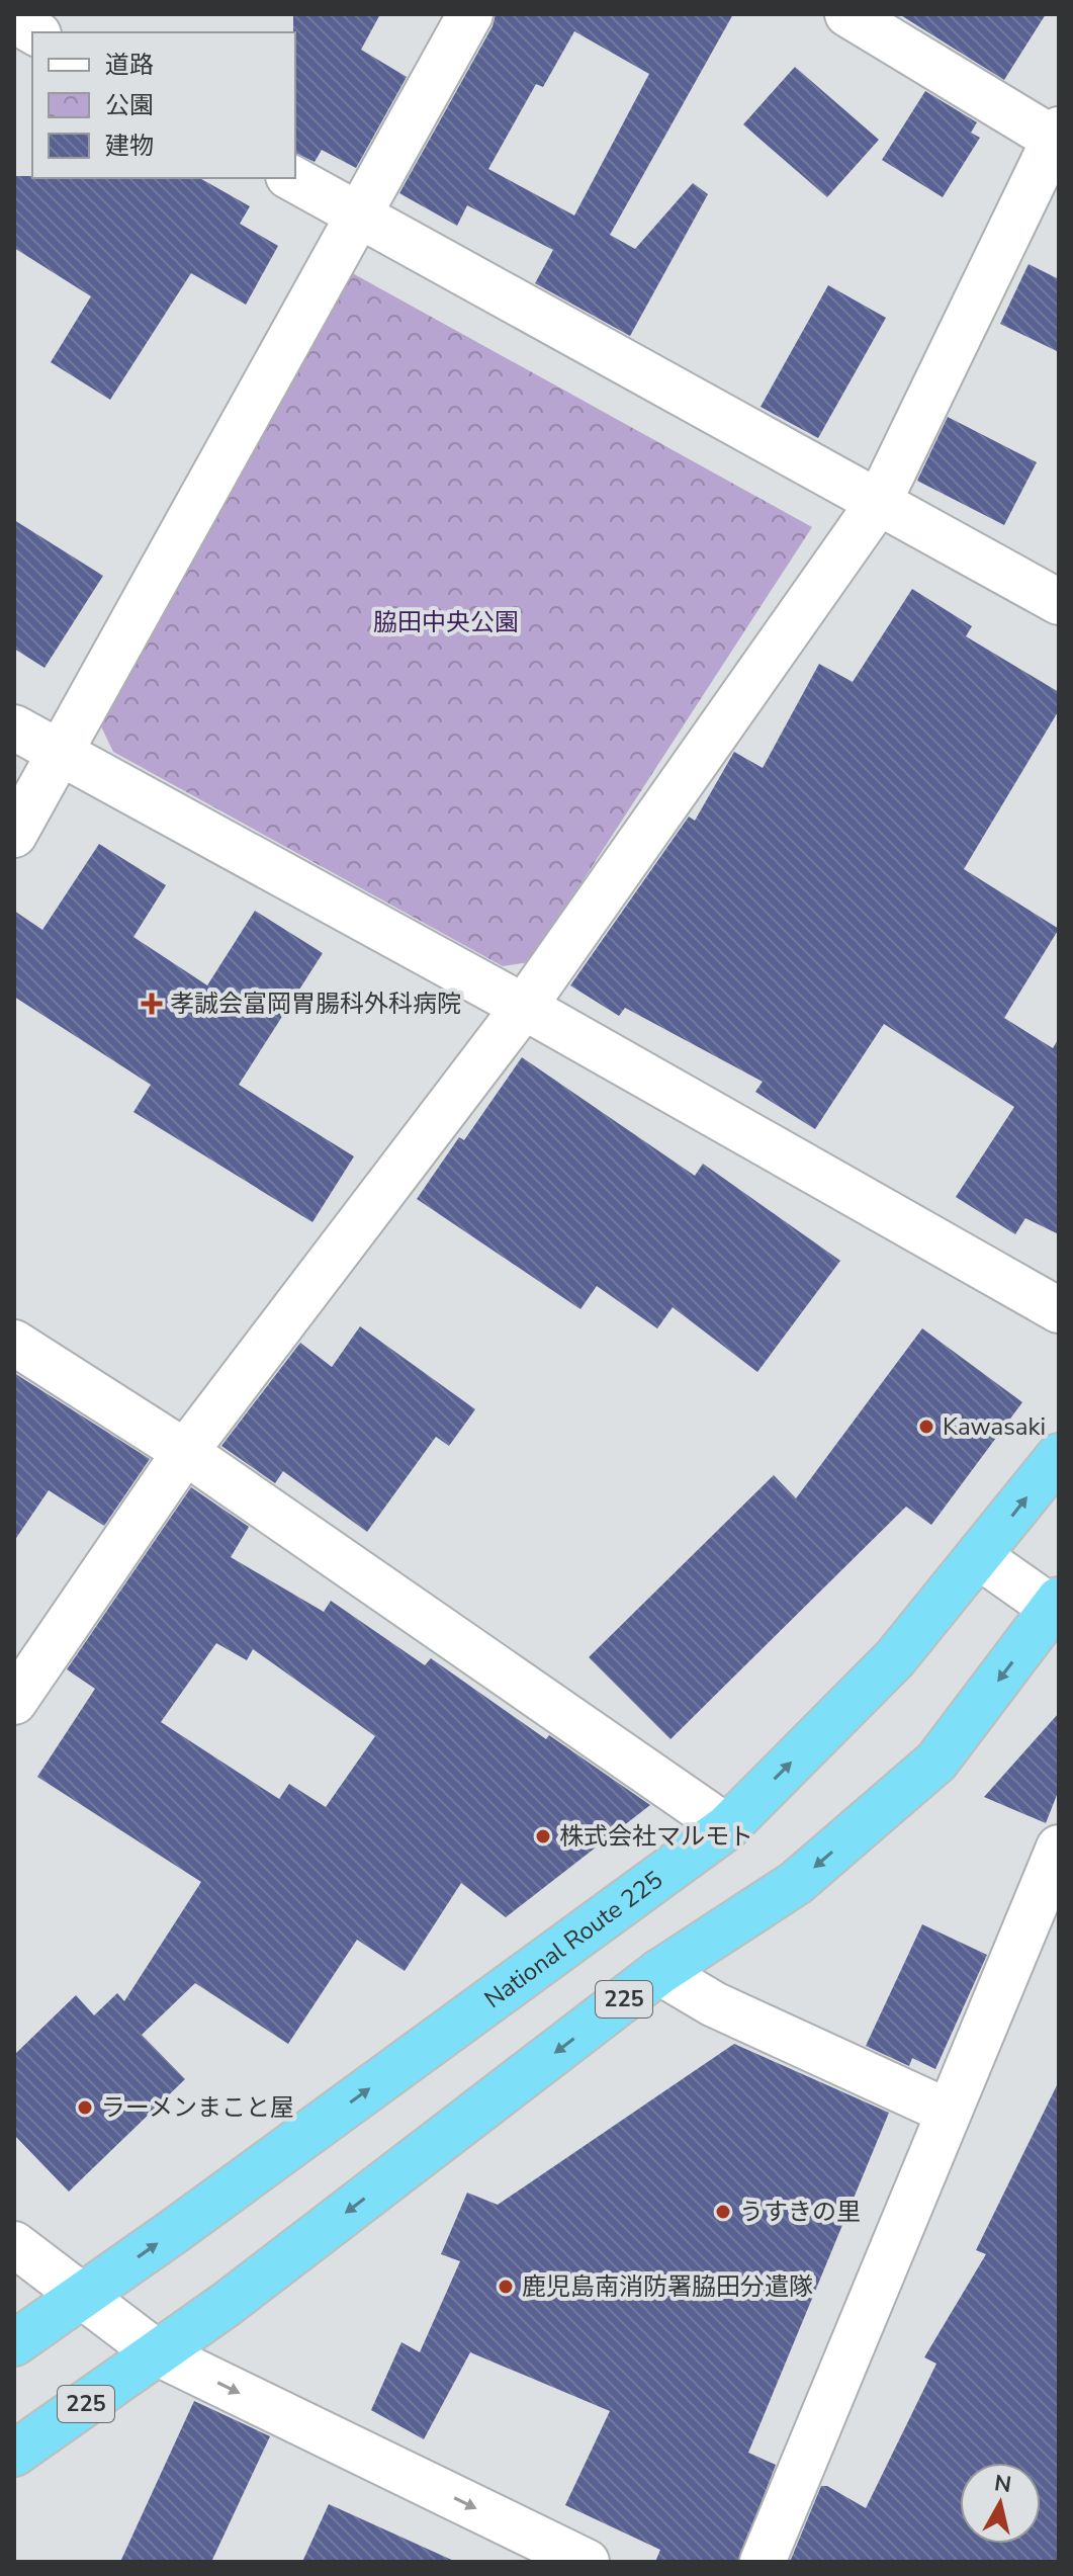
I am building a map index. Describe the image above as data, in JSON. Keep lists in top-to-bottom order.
{
  "streets": {
    "highway": ["National Route 225", "225"]
  },
  "parks": ["脇田中央公園"],
  "places": {
    "health": ["孝誠会富岡胃腸科外科病院"],
    "other": [
      "Kawasaki",
      "株式会社マルモト",
      "ラーメンまこと屋",
      "うすきの里",
      "鹿児島南消防署脇田分遣隊"
    ]
  },
  "legend": ["道路", "公園", "建物"],
  "north": "top"
}
